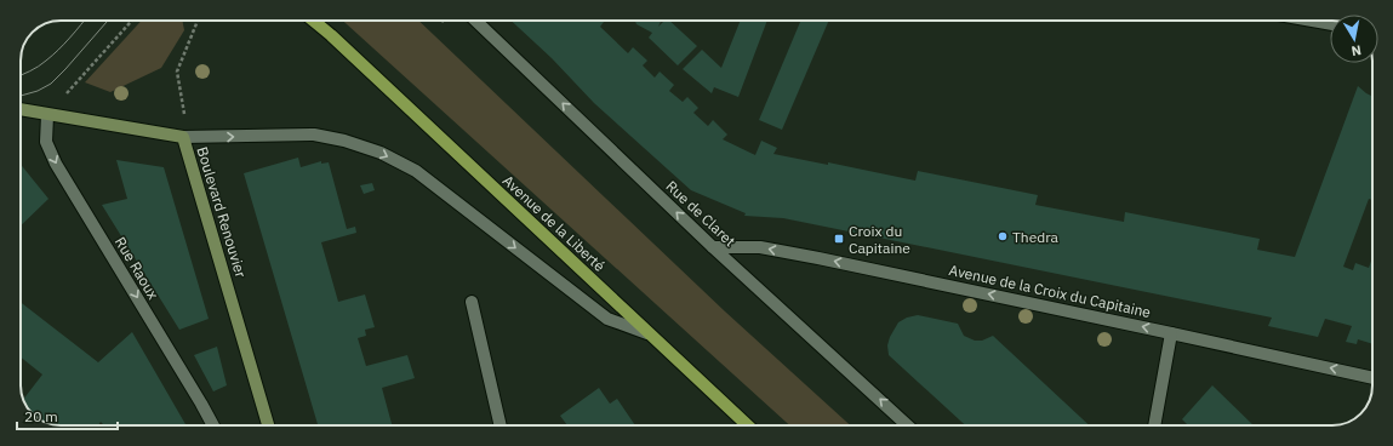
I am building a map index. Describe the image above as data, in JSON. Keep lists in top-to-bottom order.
{
  "streets": {
    "main road": ["Avenue de la Liberté"],
    "street": [
      "Boulevard Renouvier",
      "Rue de Claret",
      "Rue Raoux",
      "Avenue de la Croix du Capitaine"
    ]
  },
  "crossings": [
    ["Boulevard Renouvier", "Rue Raoux"],
    ["Rue de Claret", "Avenue de la Croix du Capitaine"]
  ],
  "one_way": ["Rue de Claret", "Rue Raoux", "Avenue de la Croix du Capitaine"],
  "places": {
    "other": ["Thedra"],
    "transit": ["Croix du Capitaine"]
  },
  "scale_bar": "20 m",
  "north": "bottom"
}
